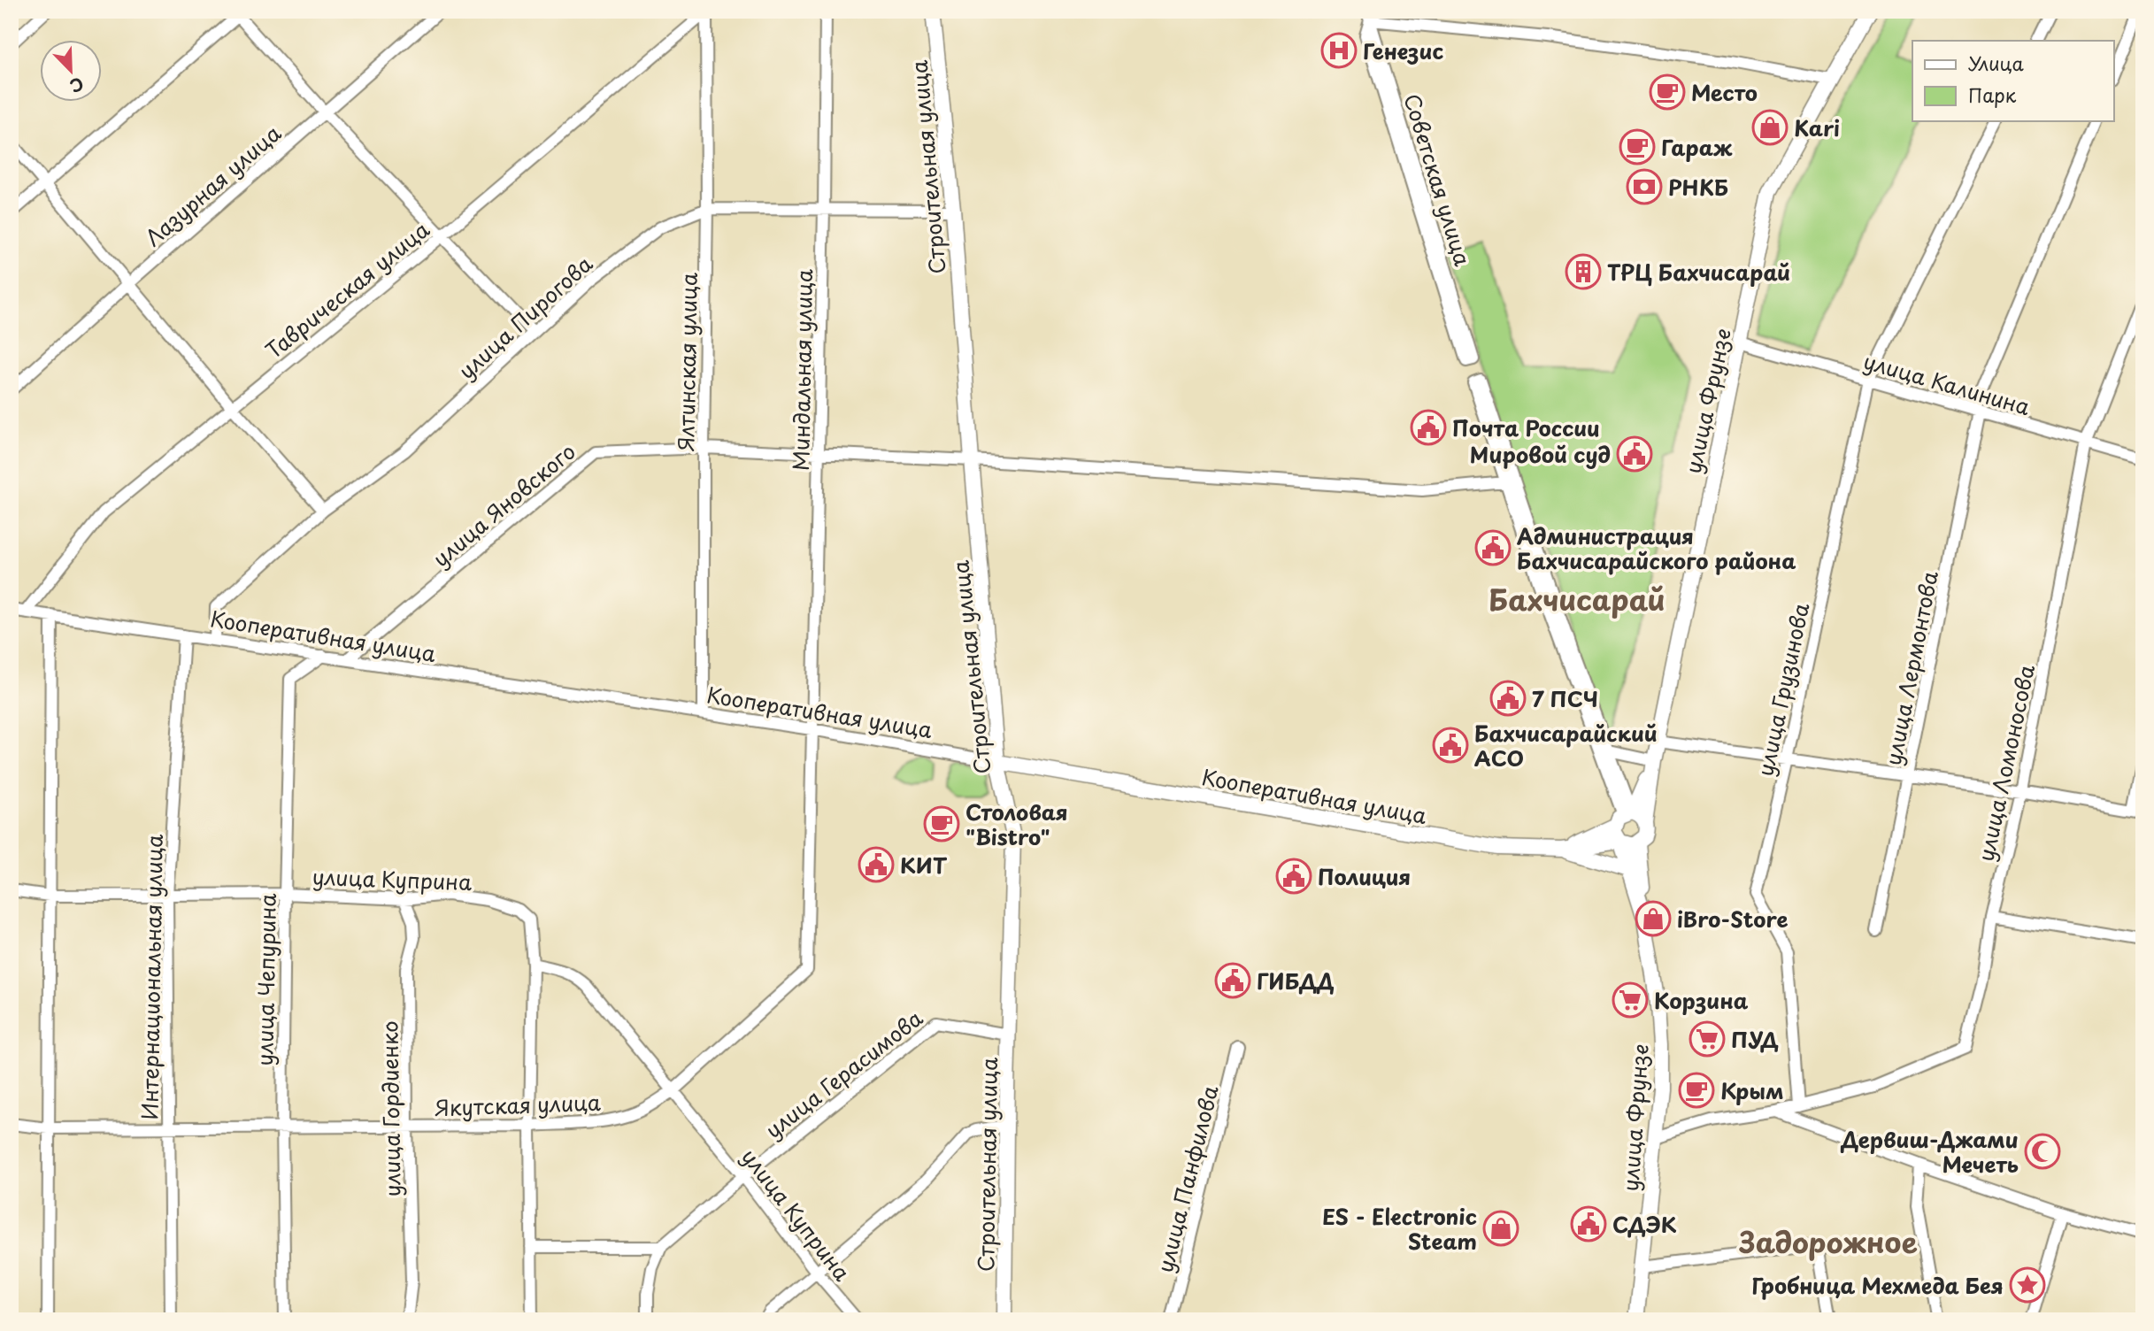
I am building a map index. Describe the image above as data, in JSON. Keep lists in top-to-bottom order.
{
  "streets": {
    "main road": ["Строительная улица", "улица Фрунзе", "Кооперативная улица"],
    "street": [
      "Советская улица",
      "Лазурная улица",
      "Таврическая улица",
      "улица Пирогова",
      "Ялтинская улица",
      "Миндальная улица",
      "улица Калинина",
      "улица Яновского",
      "улица Лермонтова",
      "улица Грузинова",
      "улица Ломоносова",
      "улица Куприна",
      "Интернациональная улица",
      "улица Чепурина",
      "улица Герасимова",
      "Якутская улица",
      "улица Гордиенко",
      "улица Панфилова"
    ]
  },
  "crossings": [
    ["Строительная улица", "улица Пирогова"],
    ["Строительная улица", "улица Яновского"],
    ["Строительная улица", "Кооперативная улица"],
    ["Строительная улица", "улица Герасимова"],
    ["Таврическая улица", "Ялтинская улица"],
    ["Таврическая улица", "Кооперативная улица"],
    ["улица Пирогова", "Ялтинская улица"],
    ["улица Пирогова", "Миндальная улица"],
    ["улица Пирогова", "Кооперативная улица"],
    ["Ялтинская улица", "улица Яновского"],
    ["Ялтинская улица", "Кооперативная улица"],
    ["Миндальная улица", "улица Яновского"],
    ["Миндальная улица", "Кооперативная улица"],
    ["Миндальная улица", "Якутская улица"],
    ["улица Калинина", "улица Фрунзе"],
    ["улица Калинина", "улица Лермонтова"],
    ["улица Калинина", "улица Грузинова"],
    ["улица Калинина", "улица Ломоносова"],
    ["улица Фрунзе", "Кооперативная улица"],
    ["улица Фрунзе", "улица Ломоносова"],
    ["улица Яновского", "Кооперативная улица"],
    ["Кооперативная улица", "Интернациональная улица"],
    ["Кооперативная улица", "улица Чепурина"],
    ["Кооперативная улица", "Якутская улица"],
    ["улица Грузинова", "улица Ломоносова"],
    ["улица Куприна", "Интернациональная улица"],
    ["улица Куприна", "улица Чепурина"],
    ["улица Куприна", "улица Герасимова"],
    ["улица Куприна", "Якутская улица"],
    ["улица Куприна", "улица Гордиенко"],
    ["Интернациональная улица", "Якутская улица"],
    ["улица Чепурина", "Якутская улица"],
    ["Якутская улица", "улица Гордиенко"]
  ],
  "districts": ["Бахчисарай", "Задорожное"],
  "places": {
    "hospital": ["Генезис"],
    "cafe": [
      "Место",
      "Гараж",
      "Столовая \"Bistro\"",
      "Крым"
    ],
    "shop": ["Kari", "iBro-Store", "ES - Electronic Steam"],
    "bank": ["РНКБ"],
    "building": ["ТРЦ Бахчисарай"],
    "public building": [
      "Почта России",
      "Мировой суд",
      "Администрация Бахчисарайского района",
      "7 ПСЧ",
      "Бахчисарайский АСО",
      "КИТ",
      "Полиция",
      "ГИБДД",
      "СДЭК"
    ],
    "supermarket": ["Корзина", "ПУД"],
    "mosque": ["Дервиш-Джами Мечеть"],
    "place": ["Гробница Мехмеда Бея"]
  },
  "legend": ["Улица", "Парк"],
  "north": "bottom right"
}
